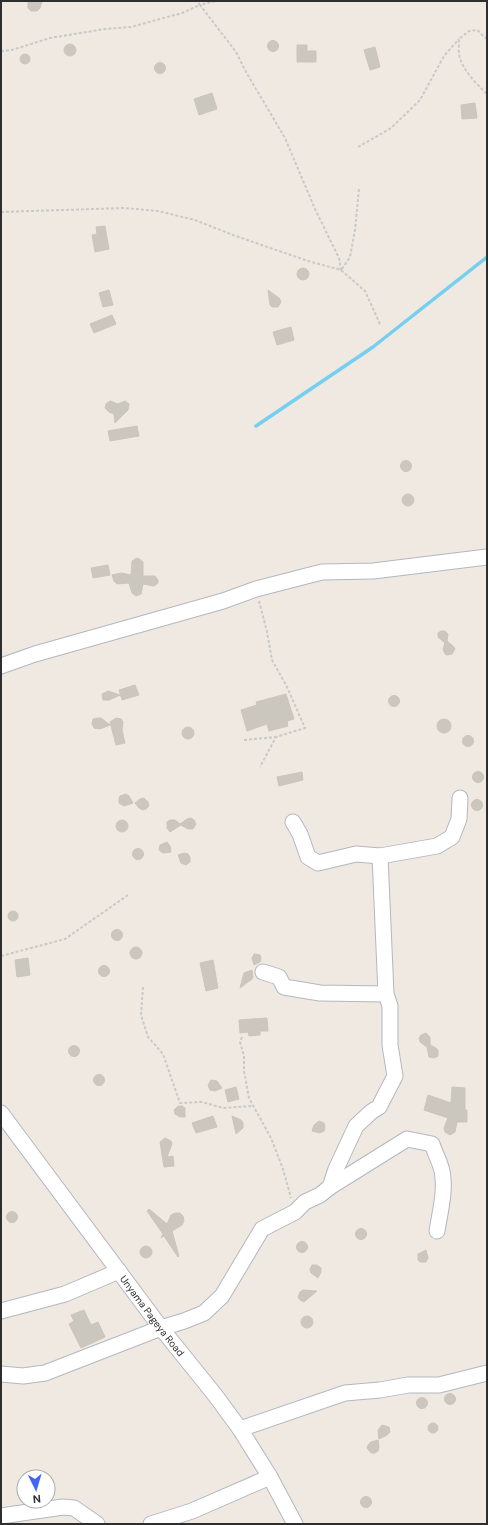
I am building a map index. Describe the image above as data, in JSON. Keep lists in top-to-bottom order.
{
  "streets": {
    "street": ["Unyama Pageya Road"]
  },
  "north": "bottom"
}
